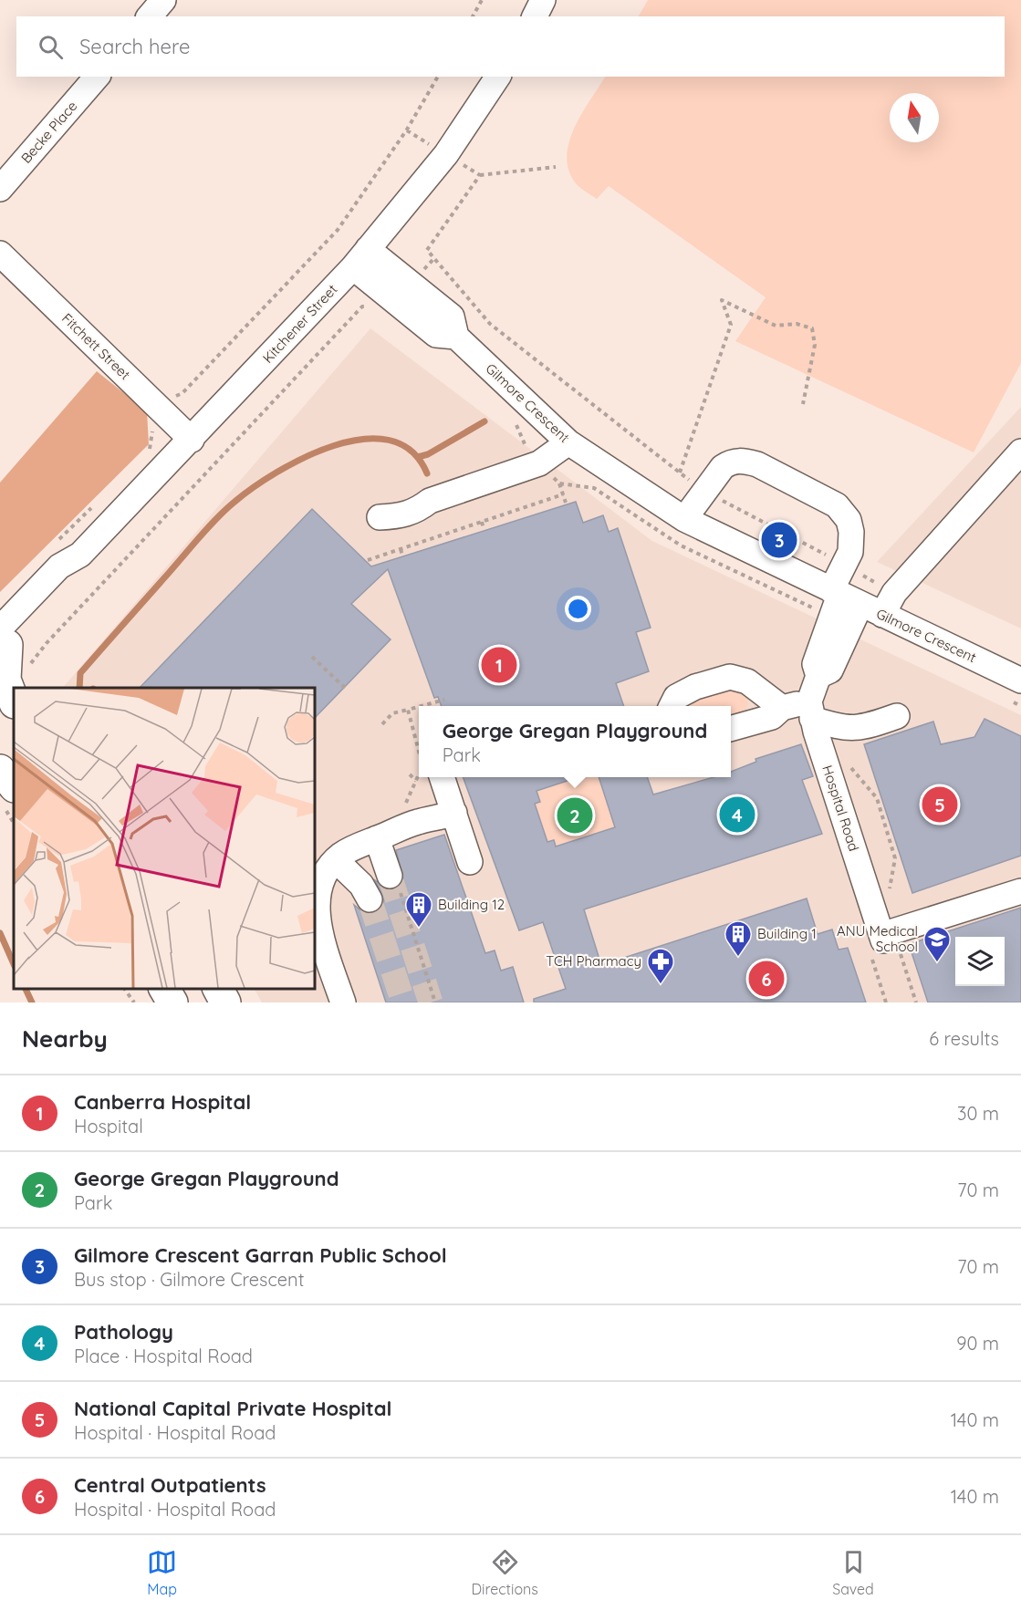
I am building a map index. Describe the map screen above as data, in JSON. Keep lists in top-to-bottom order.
{
  "streets": {
    "street": [
      "Becke Place",
      "Kitchener Street",
      "Fitchett Street",
      "Gilmore Crescent",
      "Hospital Road"
    ]
  },
  "crossings": [
    ["Kitchener Street", "Fitchett Street"],
    ["Kitchener Street", "Gilmore Crescent"]
  ],
  "places": {
    "building": ["Building 12", "Building 1"],
    "school or university": ["ANU Medical School"],
    "pharmacy": ["TCH Pharmacy"]
  },
  "north": "top",
  "page": {
    "search": "Search here",
    "pins": [
      "3",
      "1",
      "5",
      "4",
      "2",
      "6"
    ],
    "popup": ["George Gregan Playground", "Park"],
    "heading": ["Nearby", "6 results"],
    "list": [
      {
        "mark": "1",
        "name": "Canberra Hospital",
        "note": "Hospital",
        "value": "30 m"
      },
      {
        "mark": "2",
        "name": "George Gregan Playground",
        "note": "Park",
        "value": "70 m"
      },
      {
        "mark": "3",
        "name": "Gilmore Crescent Garran Public School",
        "note": "Bus stop · Gilmore Crescent",
        "value": "70 m"
      },
      {
        "mark": "4",
        "name": "Pathology",
        "note": "Place · Hospital Road",
        "value": "90 m"
      },
      {
        "mark": "5",
        "name": "National Capital Private Hospital",
        "note": "Hospital · Hospital Road",
        "value": "140 m"
      },
      {
        "mark": "6",
        "name": "Central Outpatients",
        "note": "Hospital · Hospital Road",
        "value": "140 m"
      }
    ],
    "nav": ["Map", "Directions", "Saved"]
  }
}
